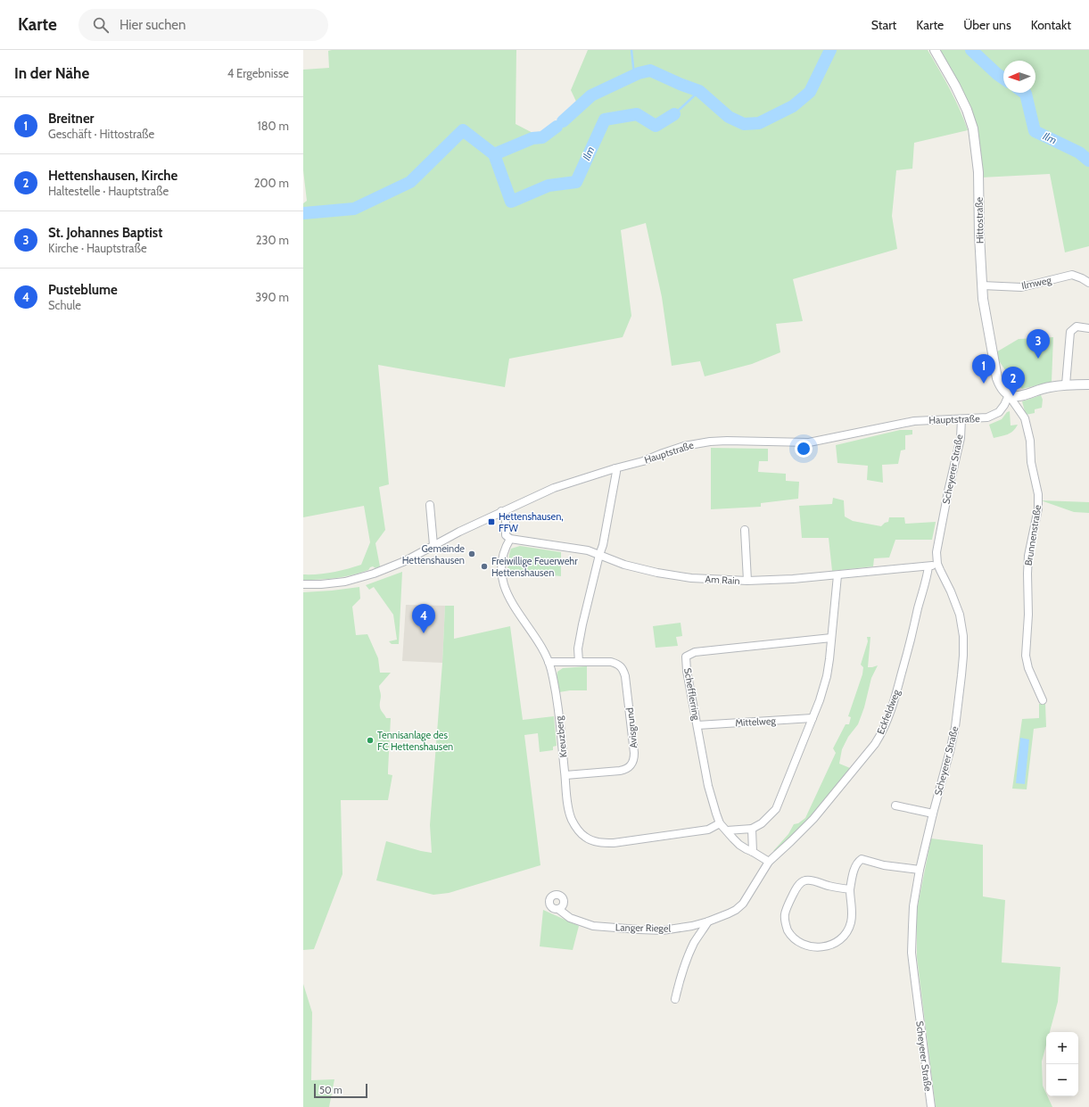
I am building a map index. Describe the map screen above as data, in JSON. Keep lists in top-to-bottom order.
{
  "streets": {
    "street": [
      "Hittostraße",
      "Ilmweg",
      "Hauptstraße",
      "Scheyerer Straße",
      "Brunnenstraße",
      "Am Rain",
      "Schefflerring",
      "Eckfeldweg",
      "Mittelweg",
      "Avisgrund",
      "Kreuzberg",
      "Langer Riegel"
    ]
  },
  "crossings": [
    ["Hittostraße", "Ilmweg"],
    ["Hittostraße", "Hauptstraße"],
    ["Hittostraße", "Brunnenstraße"],
    ["Hauptstraße", "Scheyerer Straße"],
    ["Hauptstraße", "Brunnenstraße"],
    ["Scheyerer Straße", "Am Rain"],
    ["Am Rain", "Eckfeldweg"],
    ["Am Rain", "Kreuzberg"],
    ["Schefflerring", "Eckfeldweg"],
    ["Schefflerring", "Mittelweg"],
    ["Schefflerring", "Kreuzberg"],
    ["Schefflerring", "Langer Riegel"],
    ["Eckfeldweg", "Langer Riegel"],
    ["Avisgrund", "Kreuzberg"]
  ],
  "water": ["Ilm"],
  "places": {
    "transit": ["Hettenshausen, FFW"],
    "other": ["Gemeinde Hettenshausen", "Freiwillige Feuerwehr Hettenshausen", "Tennisanlage des FC Hettenshausen"]
  },
  "scale_bar": "50 m",
  "north": "left",
  "page": {
    "header": "Karte",
    "search": "Hier suchen",
    "nav": [
      "Start",
      "Karte",
      "Über uns",
      "Kontakt"
    ],
    "heading": ["In der Nähe", "4 Ergebnisse"],
    "list": [
      {
        "mark": "1",
        "name": "Breitner",
        "note": "Geschäft · Hittostraße",
        "value": "180 m"
      },
      {
        "mark": "2",
        "name": "Hettenshausen, Kirche",
        "note": "Haltestelle · Hauptstraße",
        "value": "200 m"
      },
      {
        "mark": "3",
        "name": "St. Johannes Baptist",
        "note": "Kirche · Hauptstraße",
        "value": "230 m"
      },
      {
        "mark": "4",
        "name": "Pusteblume",
        "note": "Schule",
        "value": "390 m"
      }
    ],
    "pins": [
      "3",
      "1",
      "2",
      "4"
    ],
    "map_buttons": ["+", "−"],
    "scale": "50 m"
  }
}
